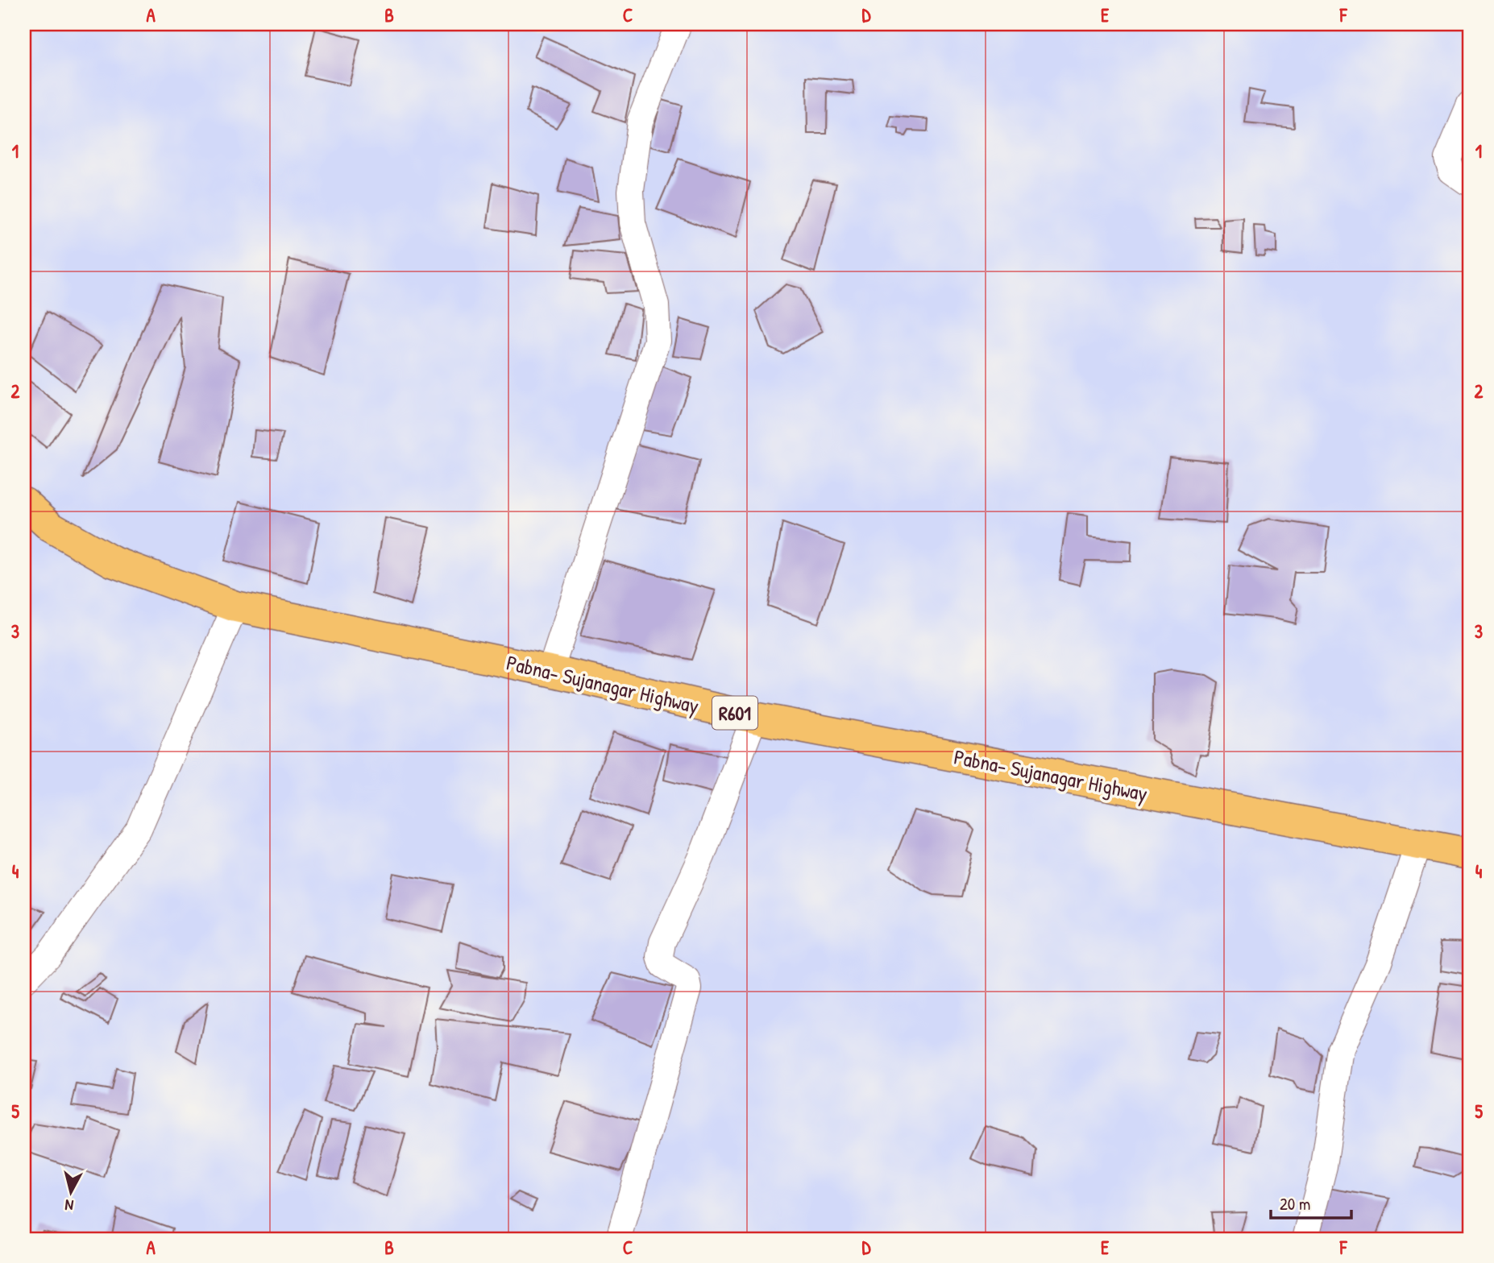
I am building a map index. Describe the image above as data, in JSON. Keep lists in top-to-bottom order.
{
  "streets": {
    "main road": ["Pabna- Sujanagar Highway", "R601"]
  },
  "scale_bar": "20 m",
  "north": "bottom",
  "grid": {
    "columns": [
      "A",
      "B",
      "C",
      "D",
      "E",
      "F"
    ],
    "rows": [
      "1",
      "2",
      "3",
      "4",
      "5"
    ]
  }
}
